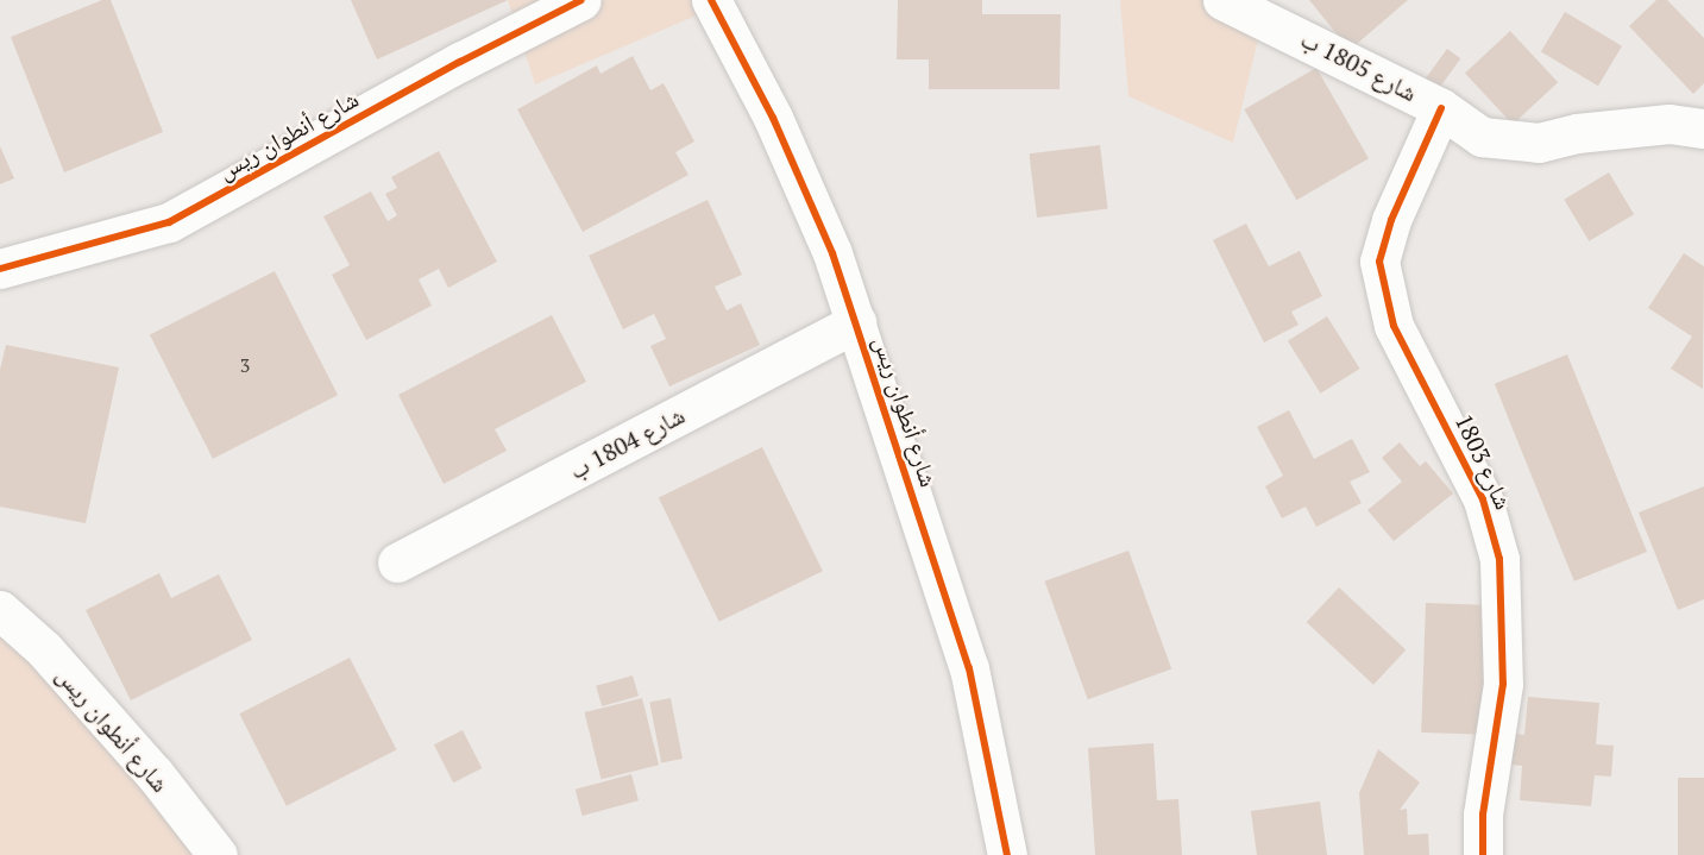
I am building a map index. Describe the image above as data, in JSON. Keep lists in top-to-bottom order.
{
  "streets": {
    "street": [
      "شارع 1805 ب",
      "شارع أنطوان ريس",
      "شارع 1804 ب",
      "شارع 1803"
    ]
  },
  "crossings": [
    ["شارع 1805 ب", "شارع 1803"],
    ["شارع أنطوان ريس", "شارع 1804 ب"]
  ],
  "house_numbers": ["3"]
}
